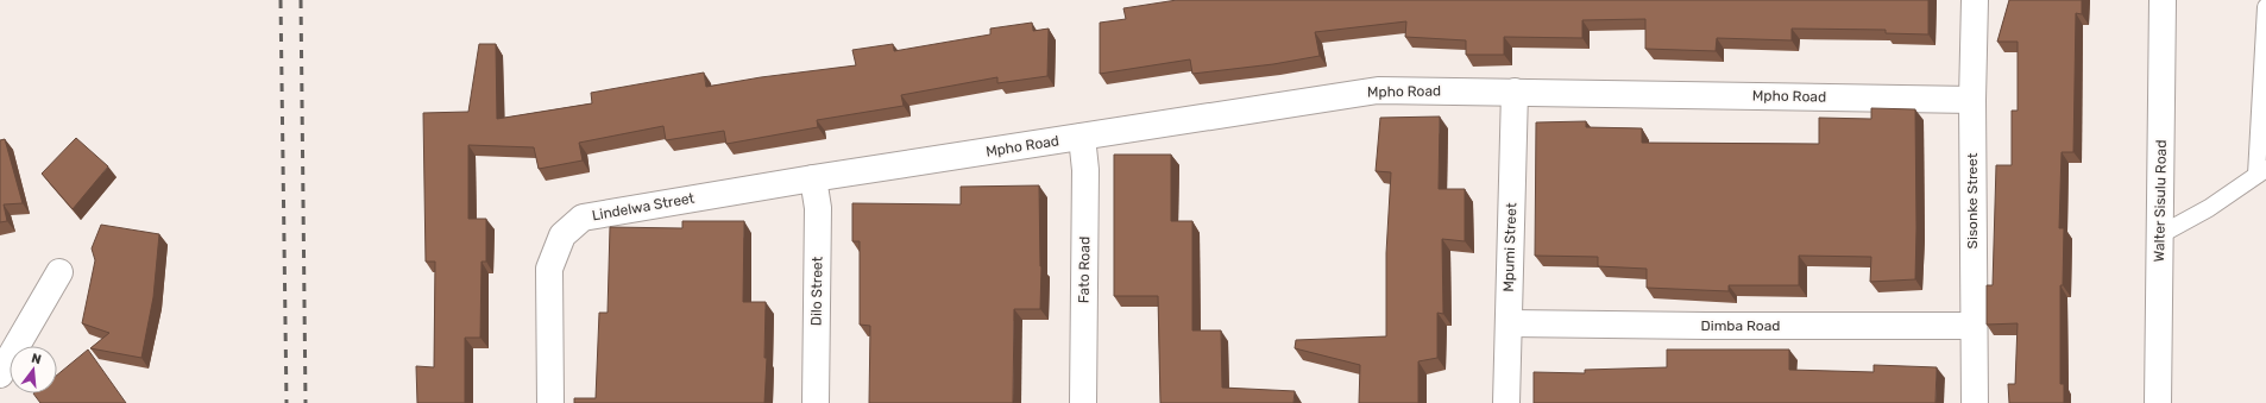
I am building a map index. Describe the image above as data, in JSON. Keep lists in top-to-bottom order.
{
  "streets": {
    "street": [
      "Mpho Road",
      "Sisonke Street",
      "Walter Sisulu Road",
      "Lindelwa Street",
      "Mpumi Street",
      "Fato Road",
      "Dilo Street",
      "Dimba Road"
    ]
  },
  "crossings": [
    ["Mpho Road", "Sisonke Street"],
    ["Mpho Road", "Lindelwa Street"],
    ["Mpho Road", "Mpumi Street"],
    ["Mpho Road", "Fato Road"],
    ["Mpho Road", "Dilo Street"],
    ["Sisonke Street", "Dimba Road"],
    ["Lindelwa Street", "Dilo Street"],
    ["Mpumi Street", "Dimba Road"]
  ],
  "north": "top"
}
